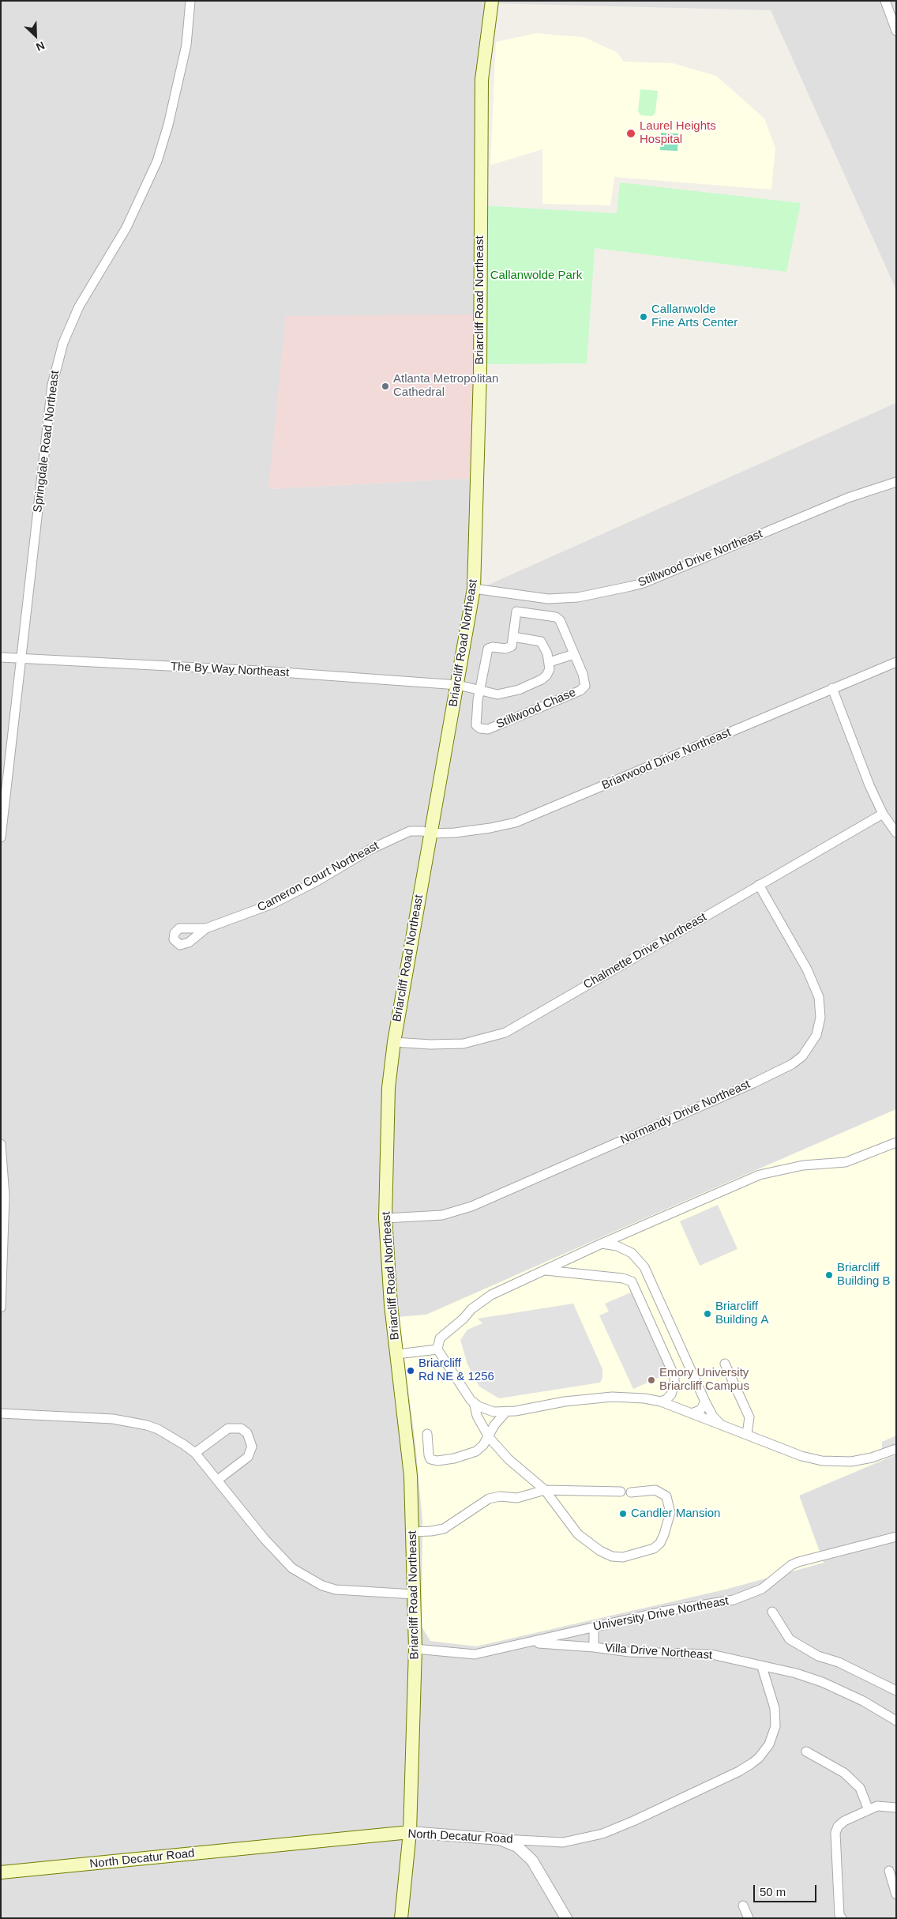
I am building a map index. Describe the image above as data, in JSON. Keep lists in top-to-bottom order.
{
  "streets": {
    "main road": ["Briarcliff Road Northeast", "North Decatur Road"],
    "street": [
      "Springdale Road Northeast",
      "Stillwood Drive Northeast",
      "The By Way Northeast",
      "Stillwood Chase",
      "Briarwood Drive Northeast",
      "Cameron Court Northeast",
      "Chalmette Drive Northeast",
      "Normandy Drive Northeast",
      "University Drive Northeast",
      "Villa Drive Northeast"
    ]
  },
  "crossings": [
    ["Briarcliff Road Northeast", "Stillwood Drive Northeast"],
    ["Briarcliff Road Northeast", "The By Way Northeast"],
    ["Briarcliff Road Northeast", "Stillwood Chase"],
    ["Briarcliff Road Northeast", "Briarwood Drive Northeast"],
    ["Briarcliff Road Northeast", "Cameron Court Northeast"],
    ["Briarcliff Road Northeast", "Chalmette Drive Northeast"],
    ["Briarcliff Road Northeast", "Normandy Drive Northeast"],
    ["Briarcliff Road Northeast", "University Drive Northeast"],
    ["Briarcliff Road Northeast", "North Decatur Road"],
    ["Springdale Road Northeast", "The By Way Northeast"],
    ["The By Way Northeast", "Stillwood Chase"],
    ["Briarwood Drive Northeast", "Cameron Court Northeast"],
    ["Chalmette Drive Northeast", "Normandy Drive Northeast"],
    ["University Drive Northeast", "Villa Drive Northeast"],
    ["Villa Drive Northeast", "North Decatur Road"]
  ],
  "parks": ["Callanwolde Park"],
  "places": [
    "Laurel Heights Hospital",
    "Callanwolde Fine Arts Center",
    "Atlanta Metropolitan Cathedral",
    "Briarcliff Building B",
    "Briarcliff Building A",
    "Briarcliff Rd NE & 1256",
    "Emory University Briarcliff Campus",
    "Candler Mansion"
  ],
  "scale_bar": "50 m",
  "north": "bottom right"
}
